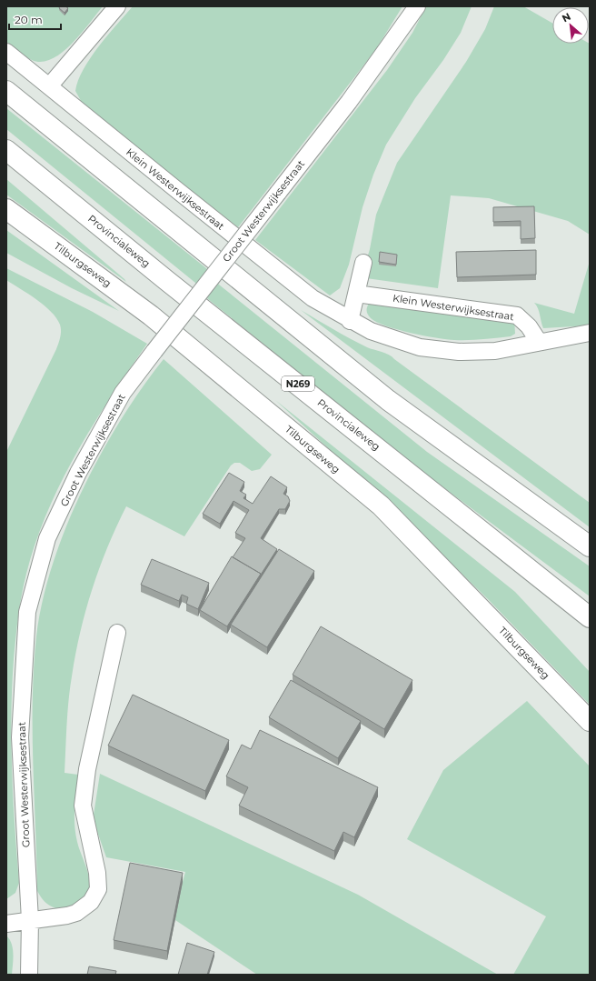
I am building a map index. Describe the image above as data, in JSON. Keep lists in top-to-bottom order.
{
  "streets": {
    "main road": ["Provincialeweg", "Tilburgseweg", "N269"],
    "street": ["Klein Westerwijksestraat", "Groot Westerwijksestraat"]
  },
  "scale_bar": "20 m",
  "north": "top left"
}
